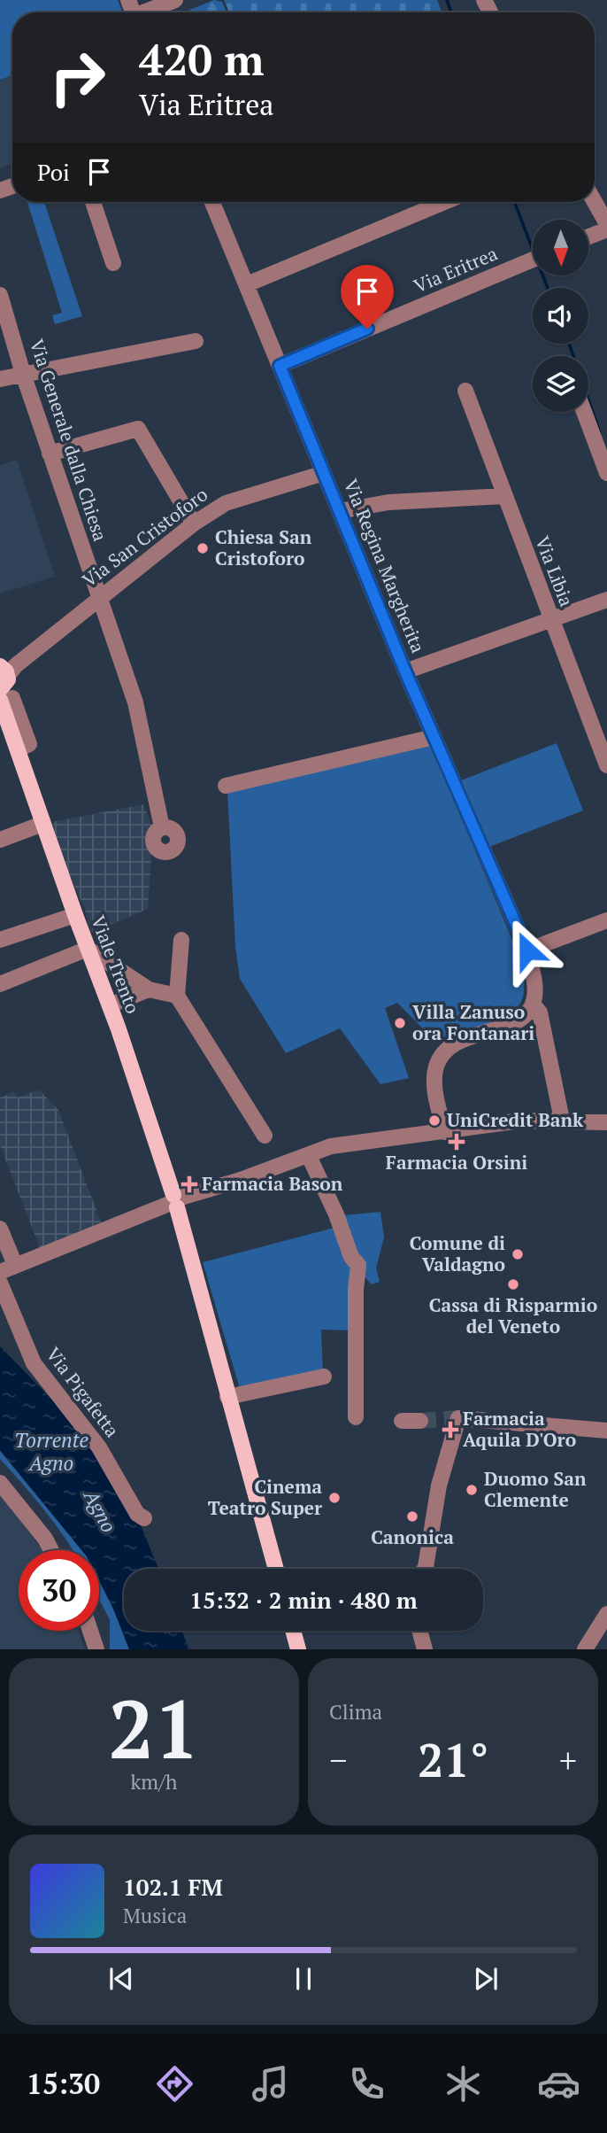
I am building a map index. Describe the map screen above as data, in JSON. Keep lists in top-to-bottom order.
{
  "streets": {
    "main road": ["Viale Trento"],
    "street": [
      "Via Eritrea",
      "Via Generale dalla Chiesa",
      "Via San Cristoforo",
      "Via Regina Margherita",
      "Via Libia",
      "Via Pigafetta"
    ]
  },
  "crossings": [
    ["Via Eritrea", "Via Regina Margherita"],
    ["Via Generale dalla Chiesa", "Via San Cristoforo"],
    ["Via San Cristoforo", "Via Regina Margherita"],
    ["Via San Cristoforo", "Viale Trento"]
  ],
  "water": ["Torrente Agno", "Agno"],
  "places": {
    "other": [
      "Chiesa San Cristoforo",
      "Villa Zanuso ora Fontanari",
      "UniCredit Bank",
      "Comune di Valdagno",
      "Cassa di Risparmio del Veneto",
      "Duomo San Clemente",
      "Cinema Teatro Super",
      "Canonica"
    ],
    "health": ["Farmacia Orsini", "Farmacia Bason", "Farmacia Aquila D'Oro"]
  },
  "north": "bottom",
  "page": {
    "turn": ["420 m", "Via Eritrea"],
    "then": "Poi",
    "limit": "30",
    "trip": "15:32 · 2 min · 480 m",
    "tile": [
      ["21", "km/h"],
      "Clima"
    ],
    "heat": ["−", "21°", "+"],
    "song": ["102.1 FM", "Musica"],
    "tabs": "15:30"
  }
}
